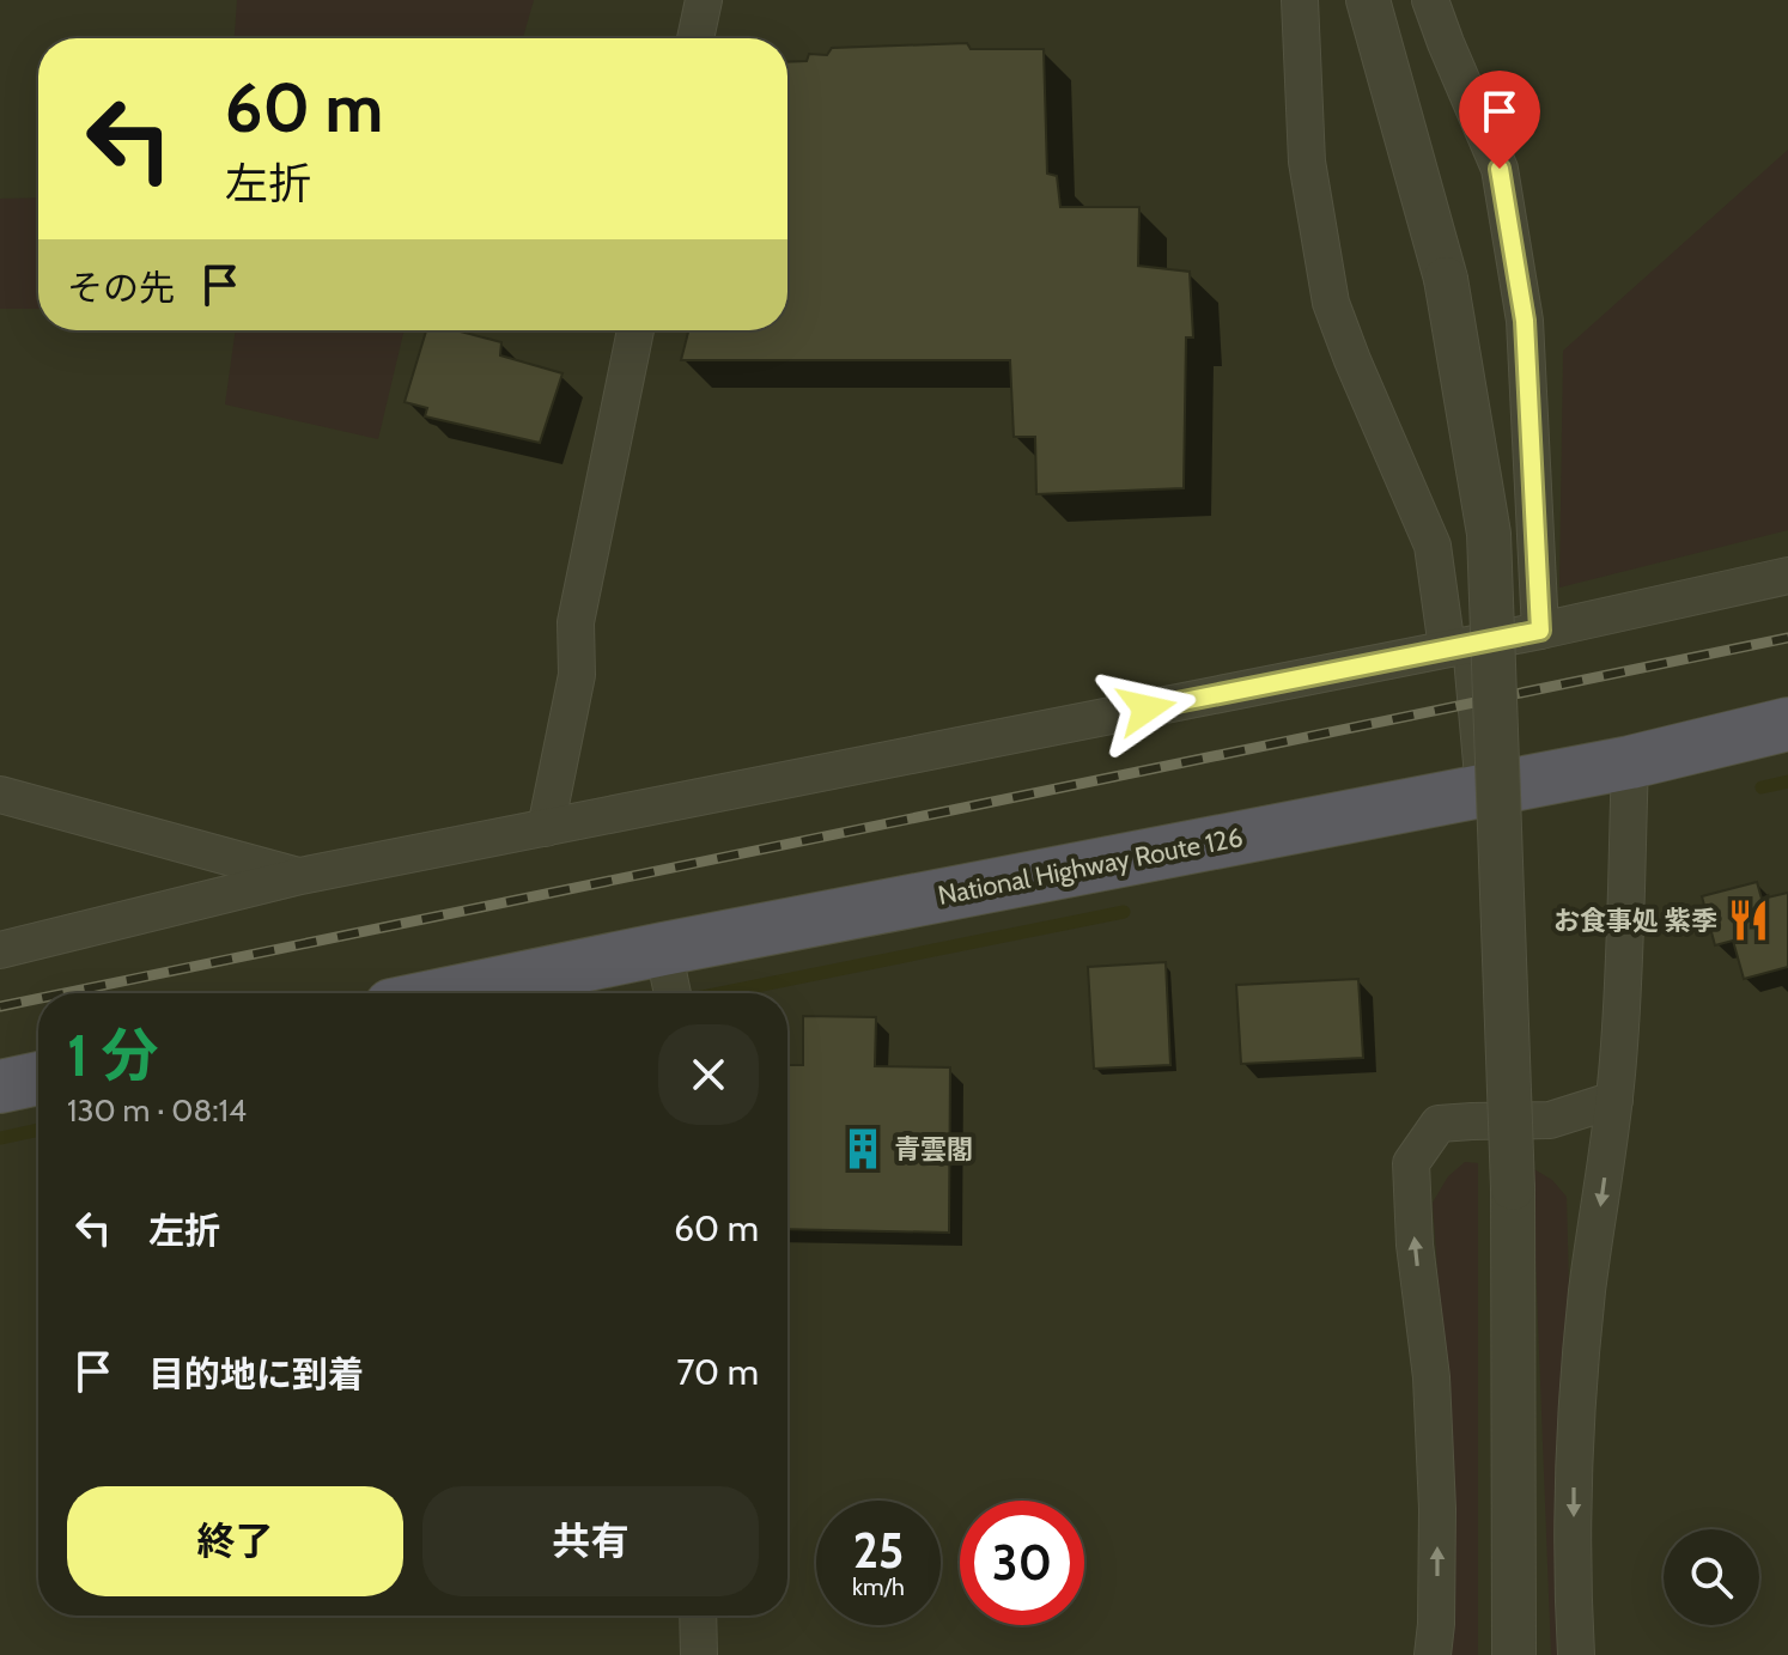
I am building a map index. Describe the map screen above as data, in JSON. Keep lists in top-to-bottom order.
{
  "streets": {
    "highway": ["National Highway Route 126"]
  },
  "places": {
    "restaurant": ["お食事処 紫季"],
    "building": ["青雲閣"]
  },
  "page": {
    "turn": ["60 m", "左折"],
    "then": "その先",
    "heading": ["1 分", "130 m · 08:14"],
    "list": [
      {
        "name": "左折",
        "value": "60 m"
      },
      {
        "name": "目的地に到着",
        "value": "70 m"
      }
    ],
    "buttons": ["終了", "共有"],
    "speed": "25 km/h",
    "limit": "30"
  }
}
